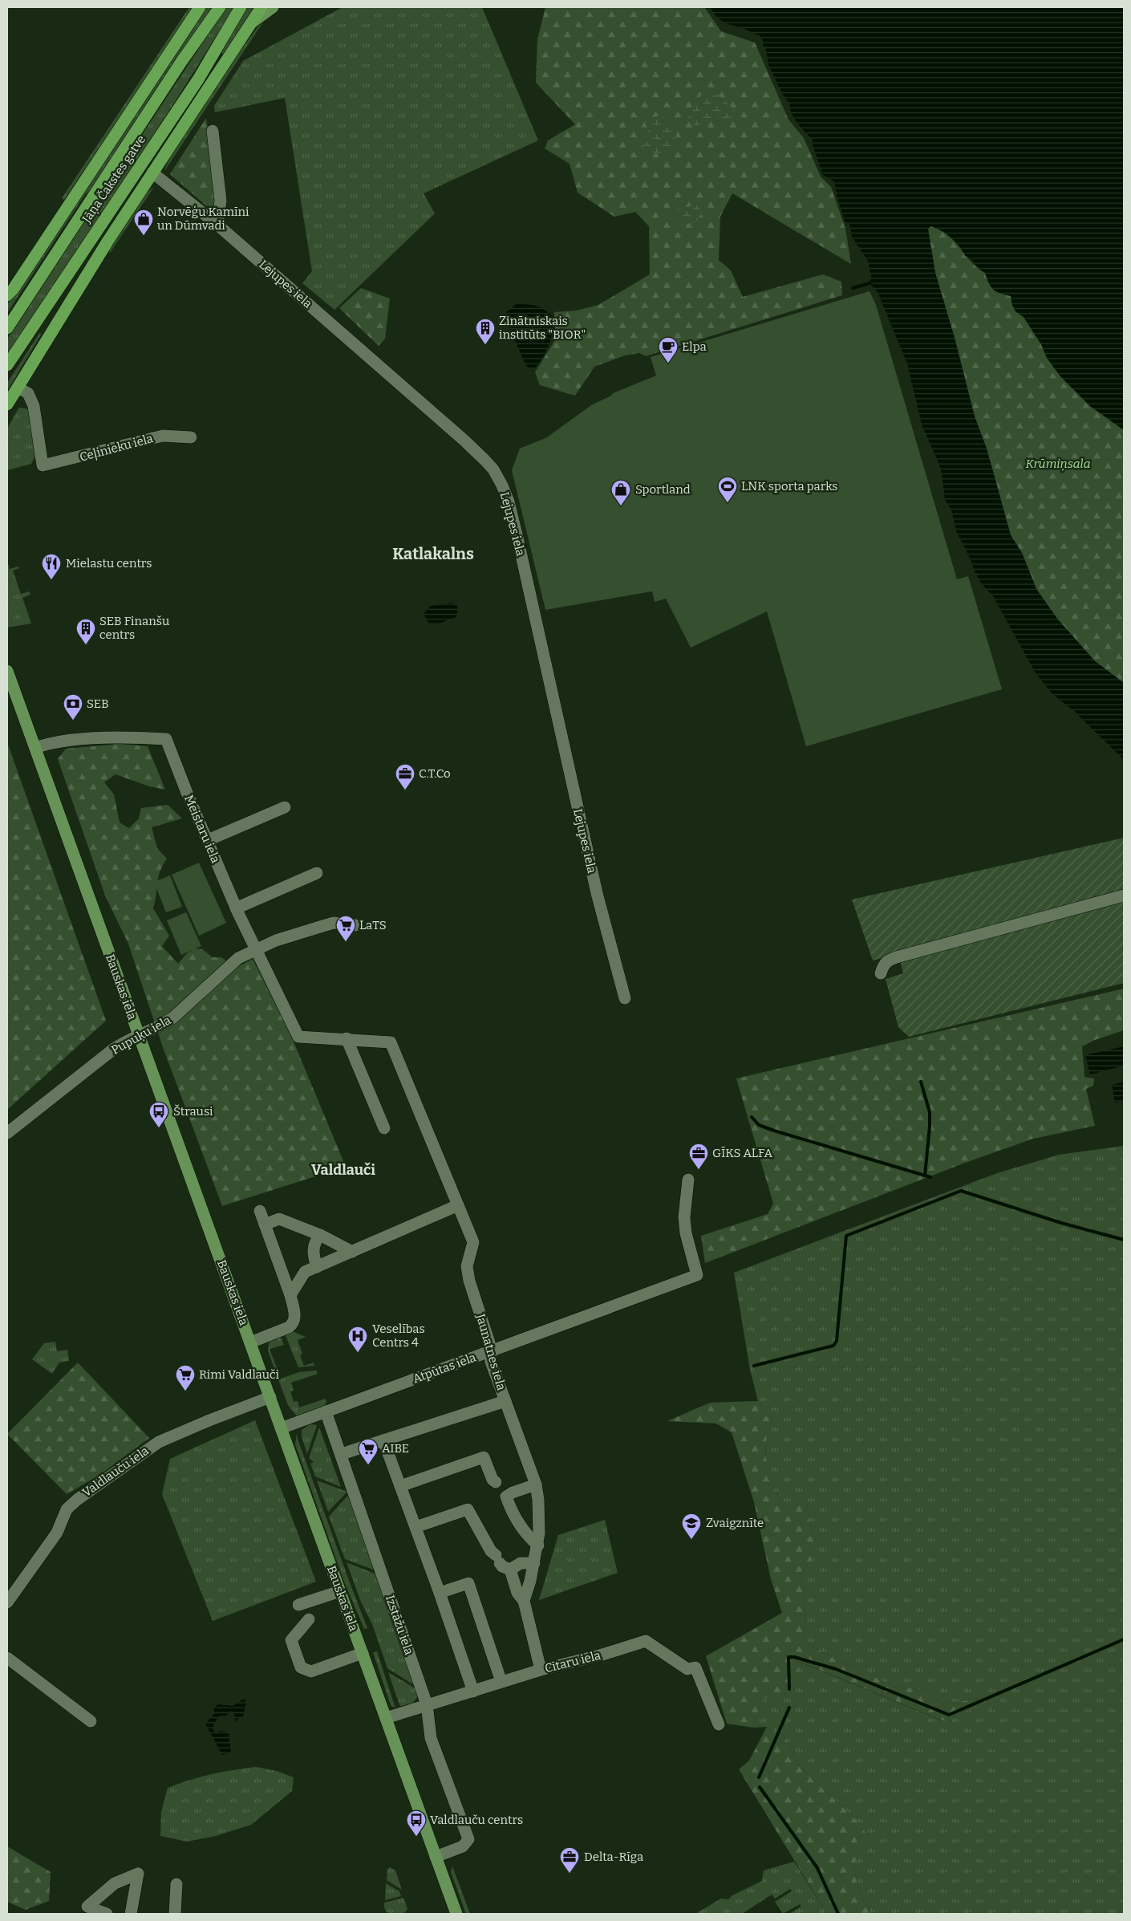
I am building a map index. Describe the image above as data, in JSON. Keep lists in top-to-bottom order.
{
  "streets": {
    "highway": ["Jāņa Čakstes gatve"],
    "main road": ["Bauskas iela"],
    "street": [
      "Lejupes iela",
      "Ceļinieku iela",
      "Meistaru iela",
      "Pupuķu iela",
      "Jaunatnes iela",
      "Atpūtas iela",
      "Valdlauču iela",
      "Izstāžu iela",
      "Cītaru iela"
    ]
  },
  "crossings": [
    ["Meistaru iela", "Bauskas iela"],
    ["Meistaru iela", "Pupuķu iela"],
    ["Meistaru iela", "Jaunatnes iela"],
    ["Bauskas iela", "Pupuķu iela"],
    ["Bauskas iela", "Atpūtas iela"],
    ["Bauskas iela", "Valdlauču iela"],
    ["Bauskas iela", "Izstāžu iela"],
    ["Bauskas iela", "Cītaru iela"],
    ["Jaunatnes iela", "Atpūtas iela"],
    ["Jaunatnes iela", "Cītaru iela"],
    ["Atpūtas iela", "Izstāžu iela"],
    ["Izstāžu iela", "Cītaru iela"]
  ],
  "districts": ["Katlakalns", "Valdlauči"],
  "parks": ["Krūmiņsala"],
  "places": {
    "shop": ["Norvēģu Kamīni un Dūmvadi", "Sportland"],
    "building": ["Zinātniskais institūts \"BIOR\"", "SEB Finanšu centrs"],
    "cafe": ["Elpa"],
    "sports": ["LNK sporta parks"],
    "restaurant": ["Mielastu centrs"],
    "bank": ["SEB"],
    "office": ["C.T.Co", "GĪKS ALFA", "Delta-Rīga"],
    "supermarket": ["LaTS", "Rimi Valdlauči", "AIBE"],
    "bus stop": ["Štrausi", "Valdlauču centrs"],
    "hospital": ["Veselības Centrs 4"],
    "school or university": ["Zvaigznīte"]
  }
}
